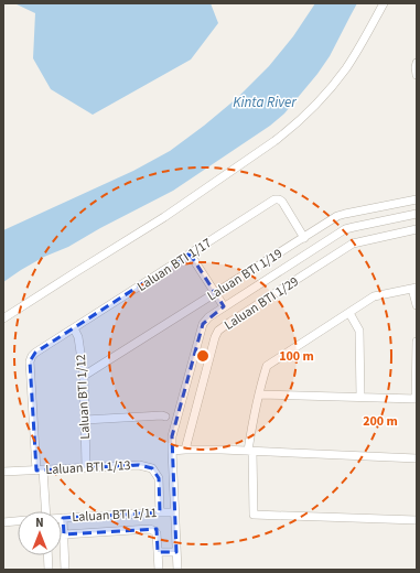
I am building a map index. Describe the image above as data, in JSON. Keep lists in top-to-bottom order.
{
  "streets": {
    "street": [
      "Laluan BTI 1/17",
      "Laluan BTI 1/19",
      "Laluan BTI 1/29",
      "Laluan BTI 1/12",
      "Laluan BTI 1/13",
      "Laluan BTI 1/11"
    ]
  },
  "crossings": [
    ["Laluan BTI 1/17", "Laluan BTI 1/19"],
    ["Laluan BTI 1/17", "Laluan BTI 1/12"],
    ["Laluan BTI 1/17", "Laluan BTI 1/13"],
    ["Laluan BTI 1/19", "Laluan BTI 1/12"],
    ["Laluan BTI 1/12", "Laluan BTI 1/13"],
    ["Laluan BTI 1/13", "Laluan BTI 1/11"]
  ],
  "water": ["Kinta River"],
  "north": "top",
  "rings": ["100 m", "200 m"]
}
